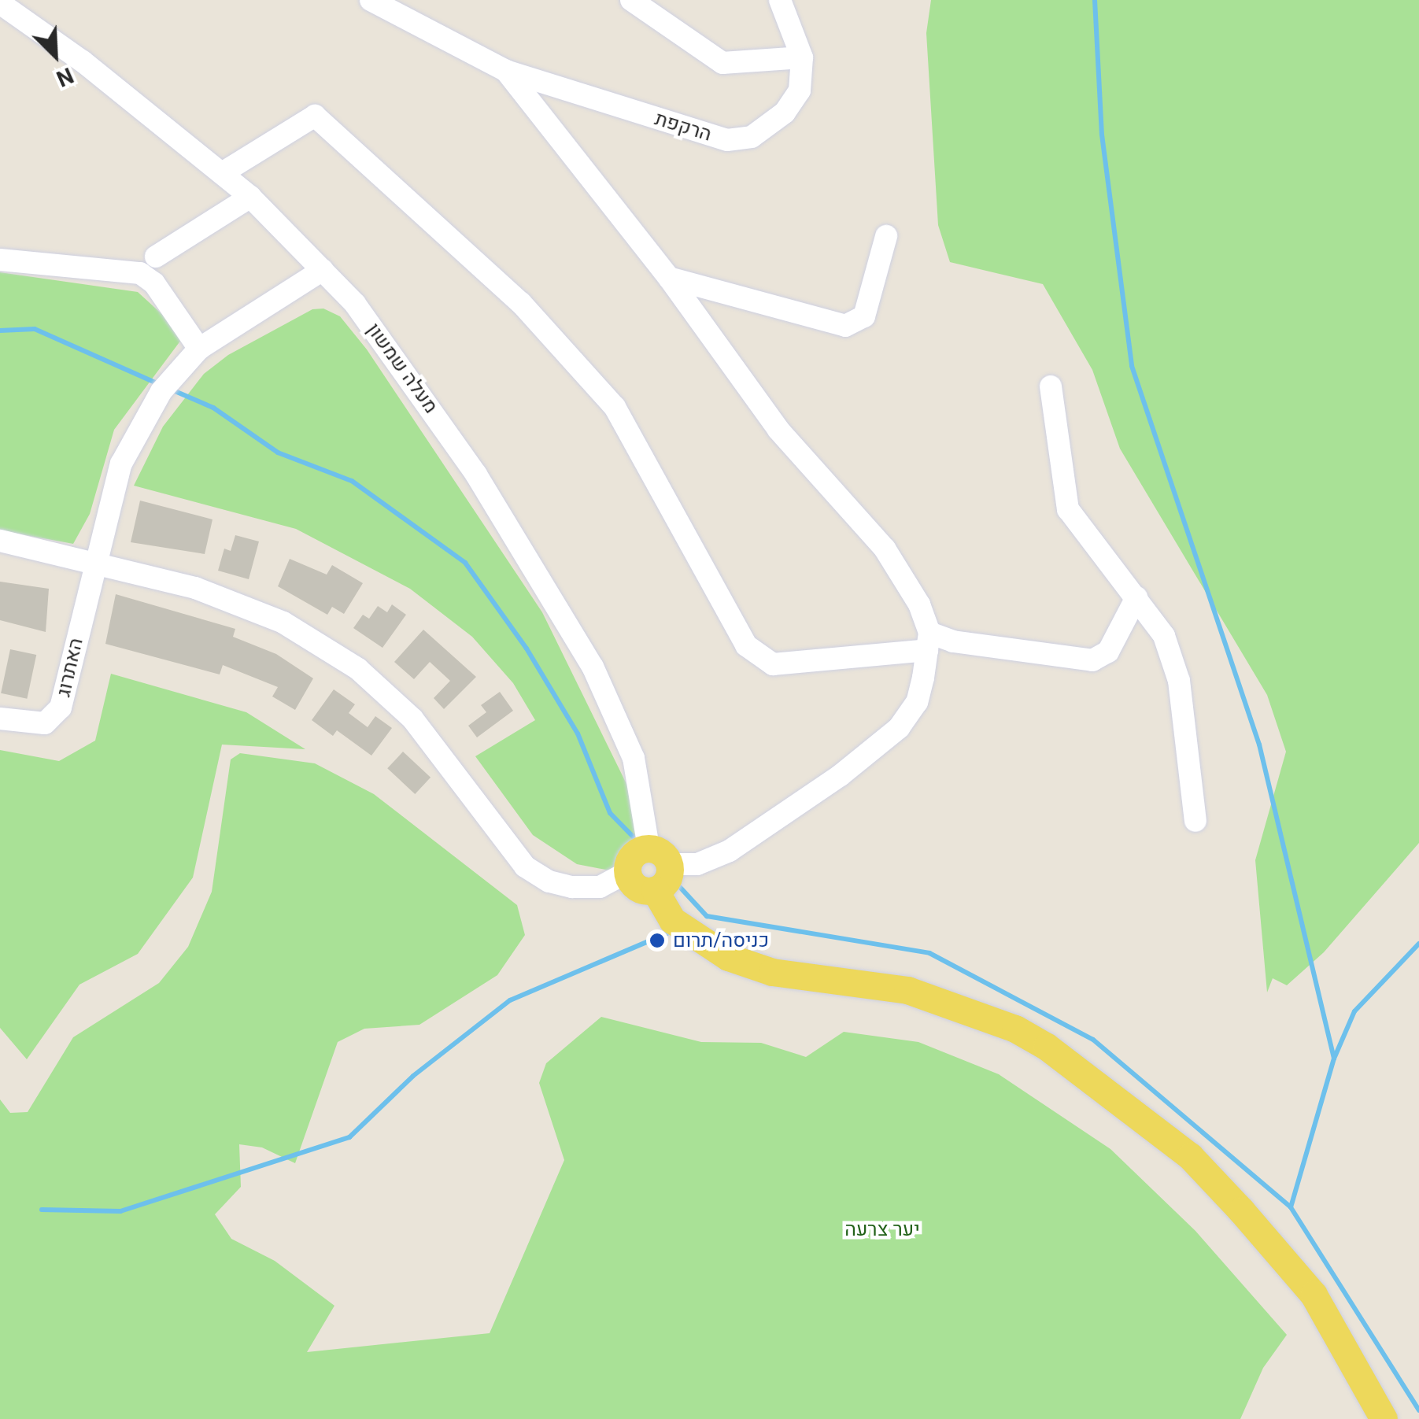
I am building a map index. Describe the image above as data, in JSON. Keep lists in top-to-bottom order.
{
  "streets": {
    "street": ["הרקפת", "מעלה שמשון", "האתרוג"]
  },
  "parks": ["יער צרעה"],
  "places": ["כניסה/תרום"],
  "north": "bottom right"
}
